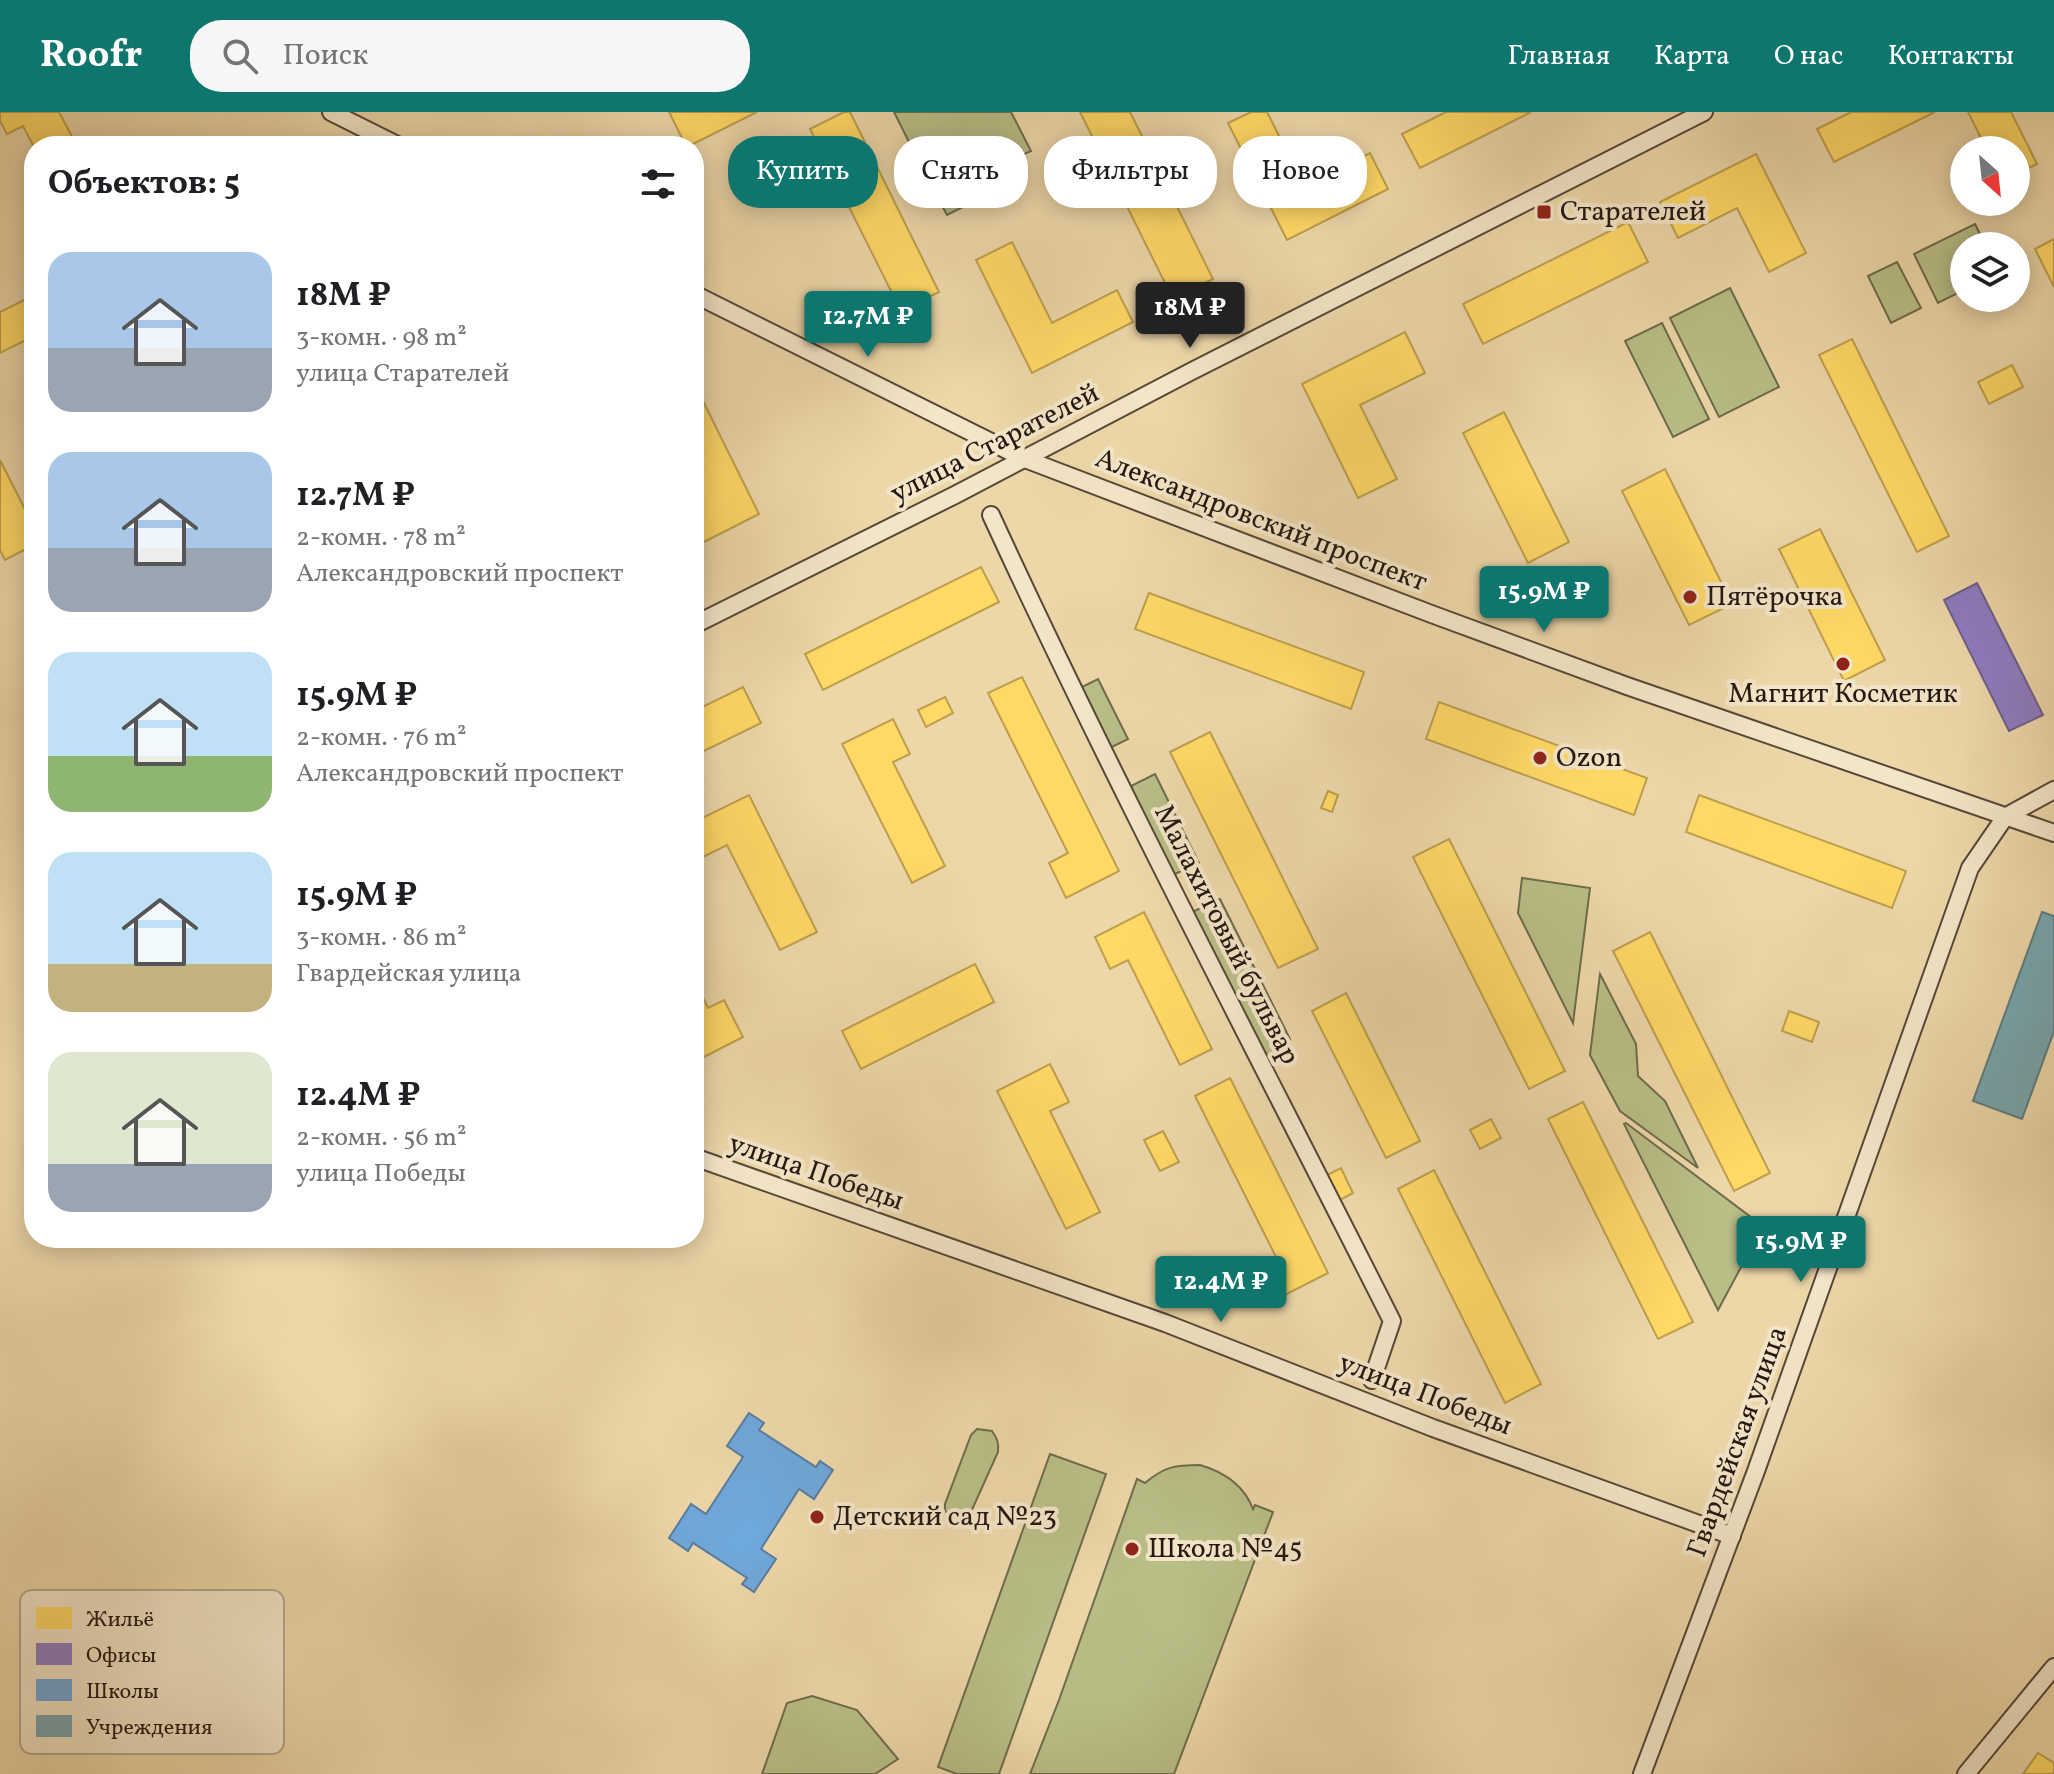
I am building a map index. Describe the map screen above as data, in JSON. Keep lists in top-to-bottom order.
{
  "streets": {
    "street": [
      "улица Старателей",
      "Александровский проспект",
      "Малахитовый бульвар",
      "улица Победы",
      "Гвардейская улица"
    ]
  },
  "crossings": [
    ["улица Старателей", "Александровский проспект"],
    ["Александровский проспект", "Гвардейская улица"],
    ["улица Победы", "Гвардейская улица"]
  ],
  "places": {
    "transit": ["Старателей"],
    "other": [
      "Пятёрочка",
      "Магнит Косметик",
      "Ozon",
      "Детский сад №23",
      "Школа №45"
    ]
  },
  "legend": [
    "Жильё",
    "Офисы",
    "Школы",
    "Учреждения"
  ],
  "north": "bottom right",
  "page": {
    "header": "Roofr",
    "search": "Поиск",
    "nav": [
      "Главная",
      "Карта",
      "О нас",
      "Контакты"
    ],
    "chip": [
      "Купить",
      "Снять",
      "Фильтры",
      "Новое"
    ],
    "heading": "Объектов: 5",
    "list": [
      {
        "name": "18M ₽",
        "note": "3-комн. · 98 m² · улица Старателей"
      },
      {
        "name": "12.7M ₽",
        "note": "2-комн. · 78 m² · Александровский проспект"
      },
      {
        "name": "15.9M ₽",
        "note": "2-комн. · 76 m² · Александровский проспект"
      },
      {
        "name": "15.9M ₽",
        "note": "3-комн. · 86 m² · Гвардейская улица"
      },
      {
        "name": "12.4M ₽",
        "note": "2-комн. · 56 m² · улица Победы"
      }
    ],
    "price": [
      "18M ₽",
      "12.7M ₽",
      "15.9M ₽",
      "15.9M ₽",
      "12.4M ₽"
    ]
  }
}
